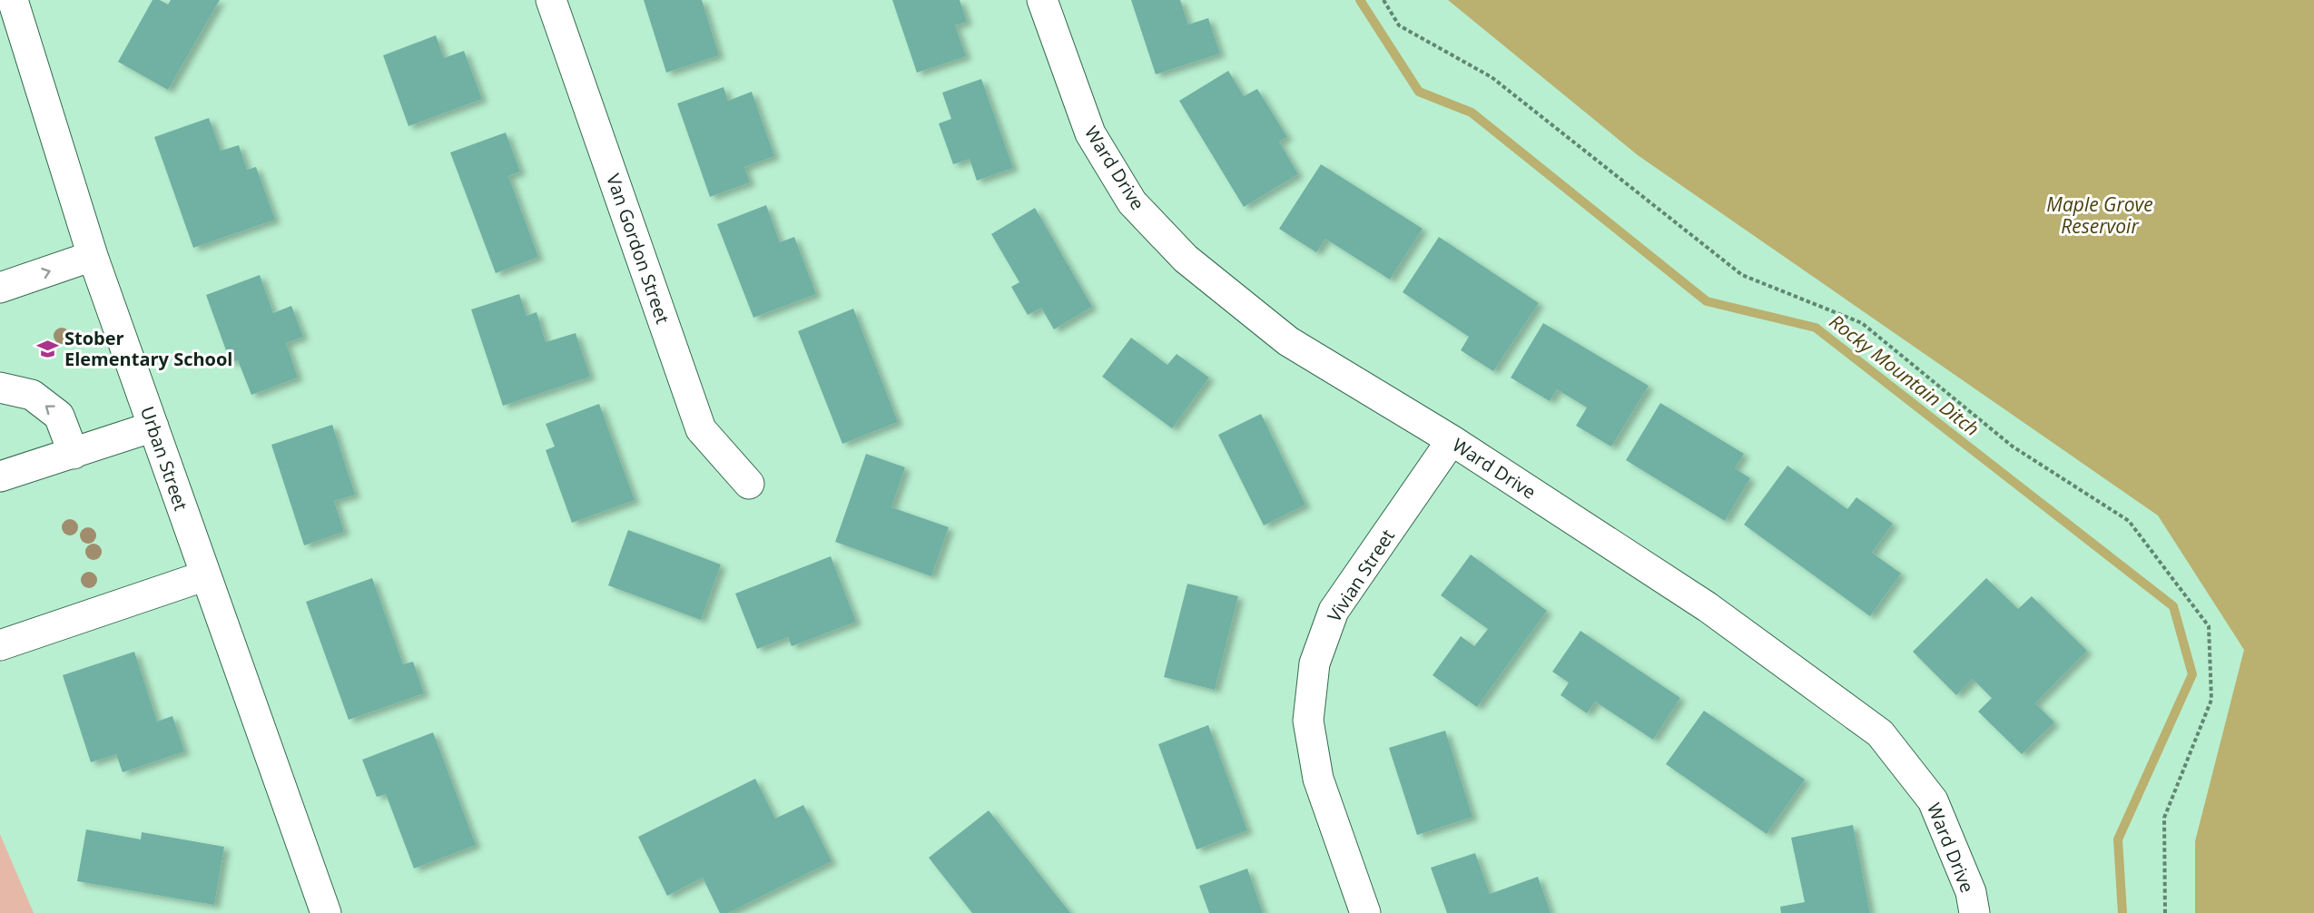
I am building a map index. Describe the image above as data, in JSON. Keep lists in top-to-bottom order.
{
  "streets": {
    "street": [
      "Ward Drive",
      "Van Gordon Street",
      "Urban Street",
      "Vivian Street"
    ]
  },
  "crossings": [
    ["Ward Drive", "Vivian Street"]
  ],
  "water": ["Maple Grove Reservoir", "Rocky Mountain Ditch"],
  "places": {
    "school or university": ["Stober Elementary School"]
  }
}
